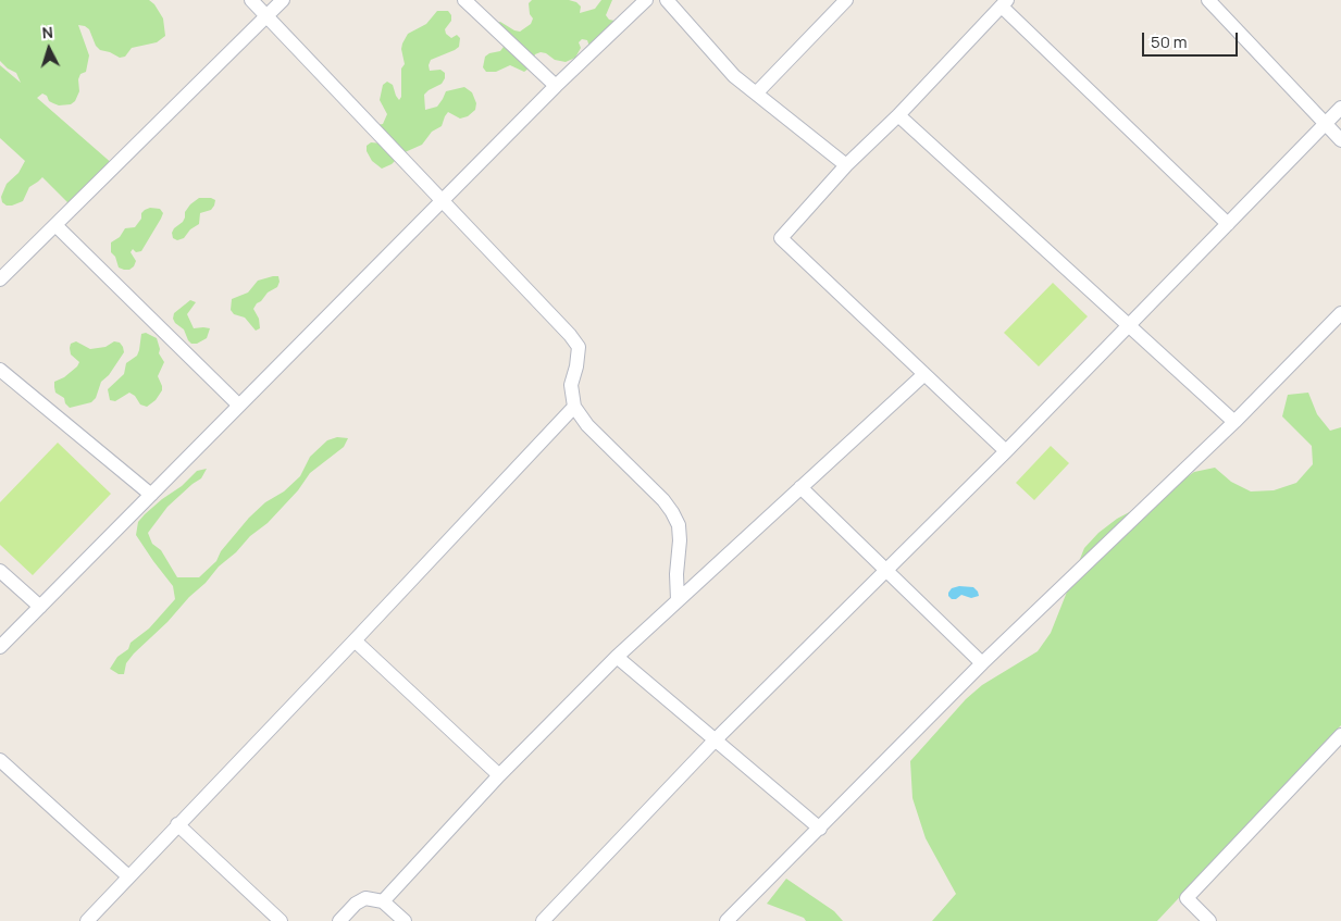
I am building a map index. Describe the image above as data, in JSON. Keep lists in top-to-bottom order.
{
  "scale_bar": "50 m",
  "north": "top"
}
